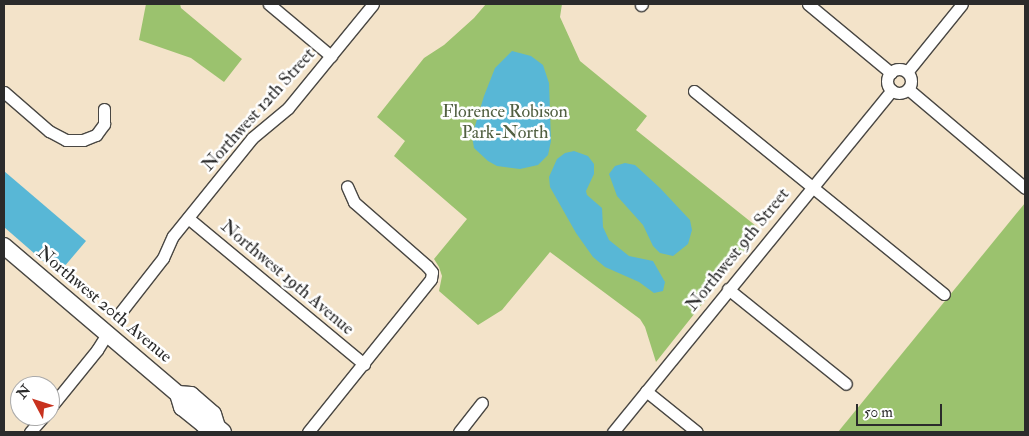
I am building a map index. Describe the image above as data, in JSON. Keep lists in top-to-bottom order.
{
  "streets": {
    "street": [
      "Northwest 12th Street",
      "Northwest 9th Street",
      "Northwest 19th Avenue",
      "Northwest 20th Avenue"
    ]
  },
  "crossings": [
    ["Northwest 12th Street", "Northwest 19th Avenue"]
  ],
  "parks": ["Florence Robison Park-North"],
  "scale_bar": "50 m",
  "north": "top left"
}
